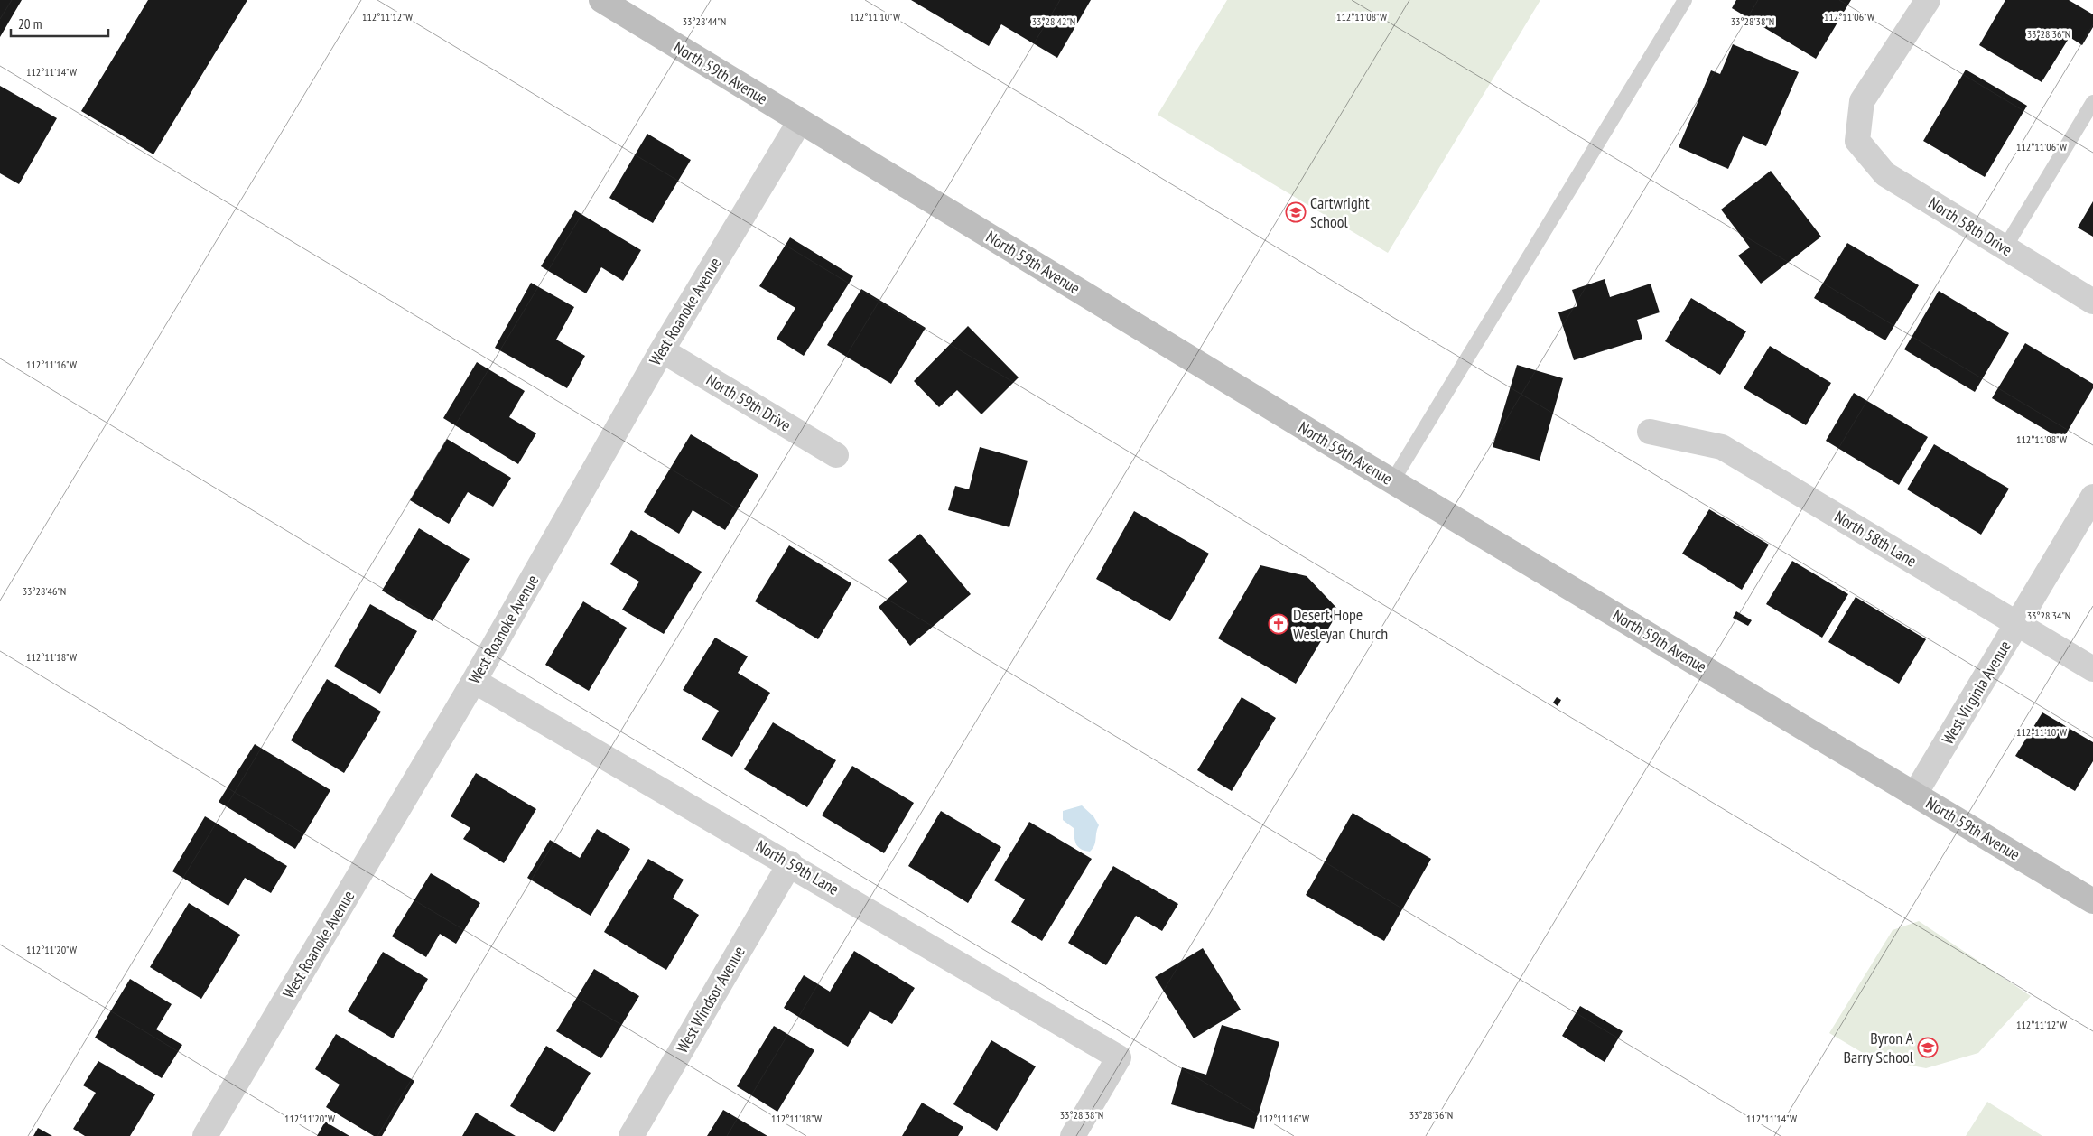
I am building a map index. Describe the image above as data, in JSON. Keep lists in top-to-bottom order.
{
  "streets": {
    "main road": ["North 59th Avenue"],
    "street": [
      "North 58th Drive",
      "West Roanoke Avenue",
      "North 59th Drive",
      "North 58th Lane",
      "West Virginia Avenue",
      "North 59th Lane",
      "West Windsor Avenue"
    ]
  },
  "crossings": [
    ["North 59th Avenue", "West Roanoke Avenue"],
    ["North 59th Avenue", "West Virginia Avenue"],
    ["West Roanoke Avenue", "North 59th Drive"],
    ["West Roanoke Avenue", "North 59th Lane"],
    ["North 58th Lane", "West Virginia Avenue"],
    ["North 59th Lane", "West Windsor Avenue"]
  ],
  "places": {
    "school or university": ["Cartwright School", "Byron A Barry School"],
    "church": ["Desert Hope Wesleyan Church"]
  },
  "scale_bar": "20 m",
  "coordinates": [
    "112°11'10\"W",
    "112°11'12\"W",
    "112°11'08\"W",
    "112°11'06\"W",
    "33°28'44\"N",
    "33°28'42\"N",
    "33°28'38\"N",
    "33°28'36\"N",
    "112°11'14\"W",
    "112°11'16\"W",
    "33°28'46\"N",
    "33°28'34\"N",
    "112°11'18\"W",
    "112°11'20\"W"
  ]
}
